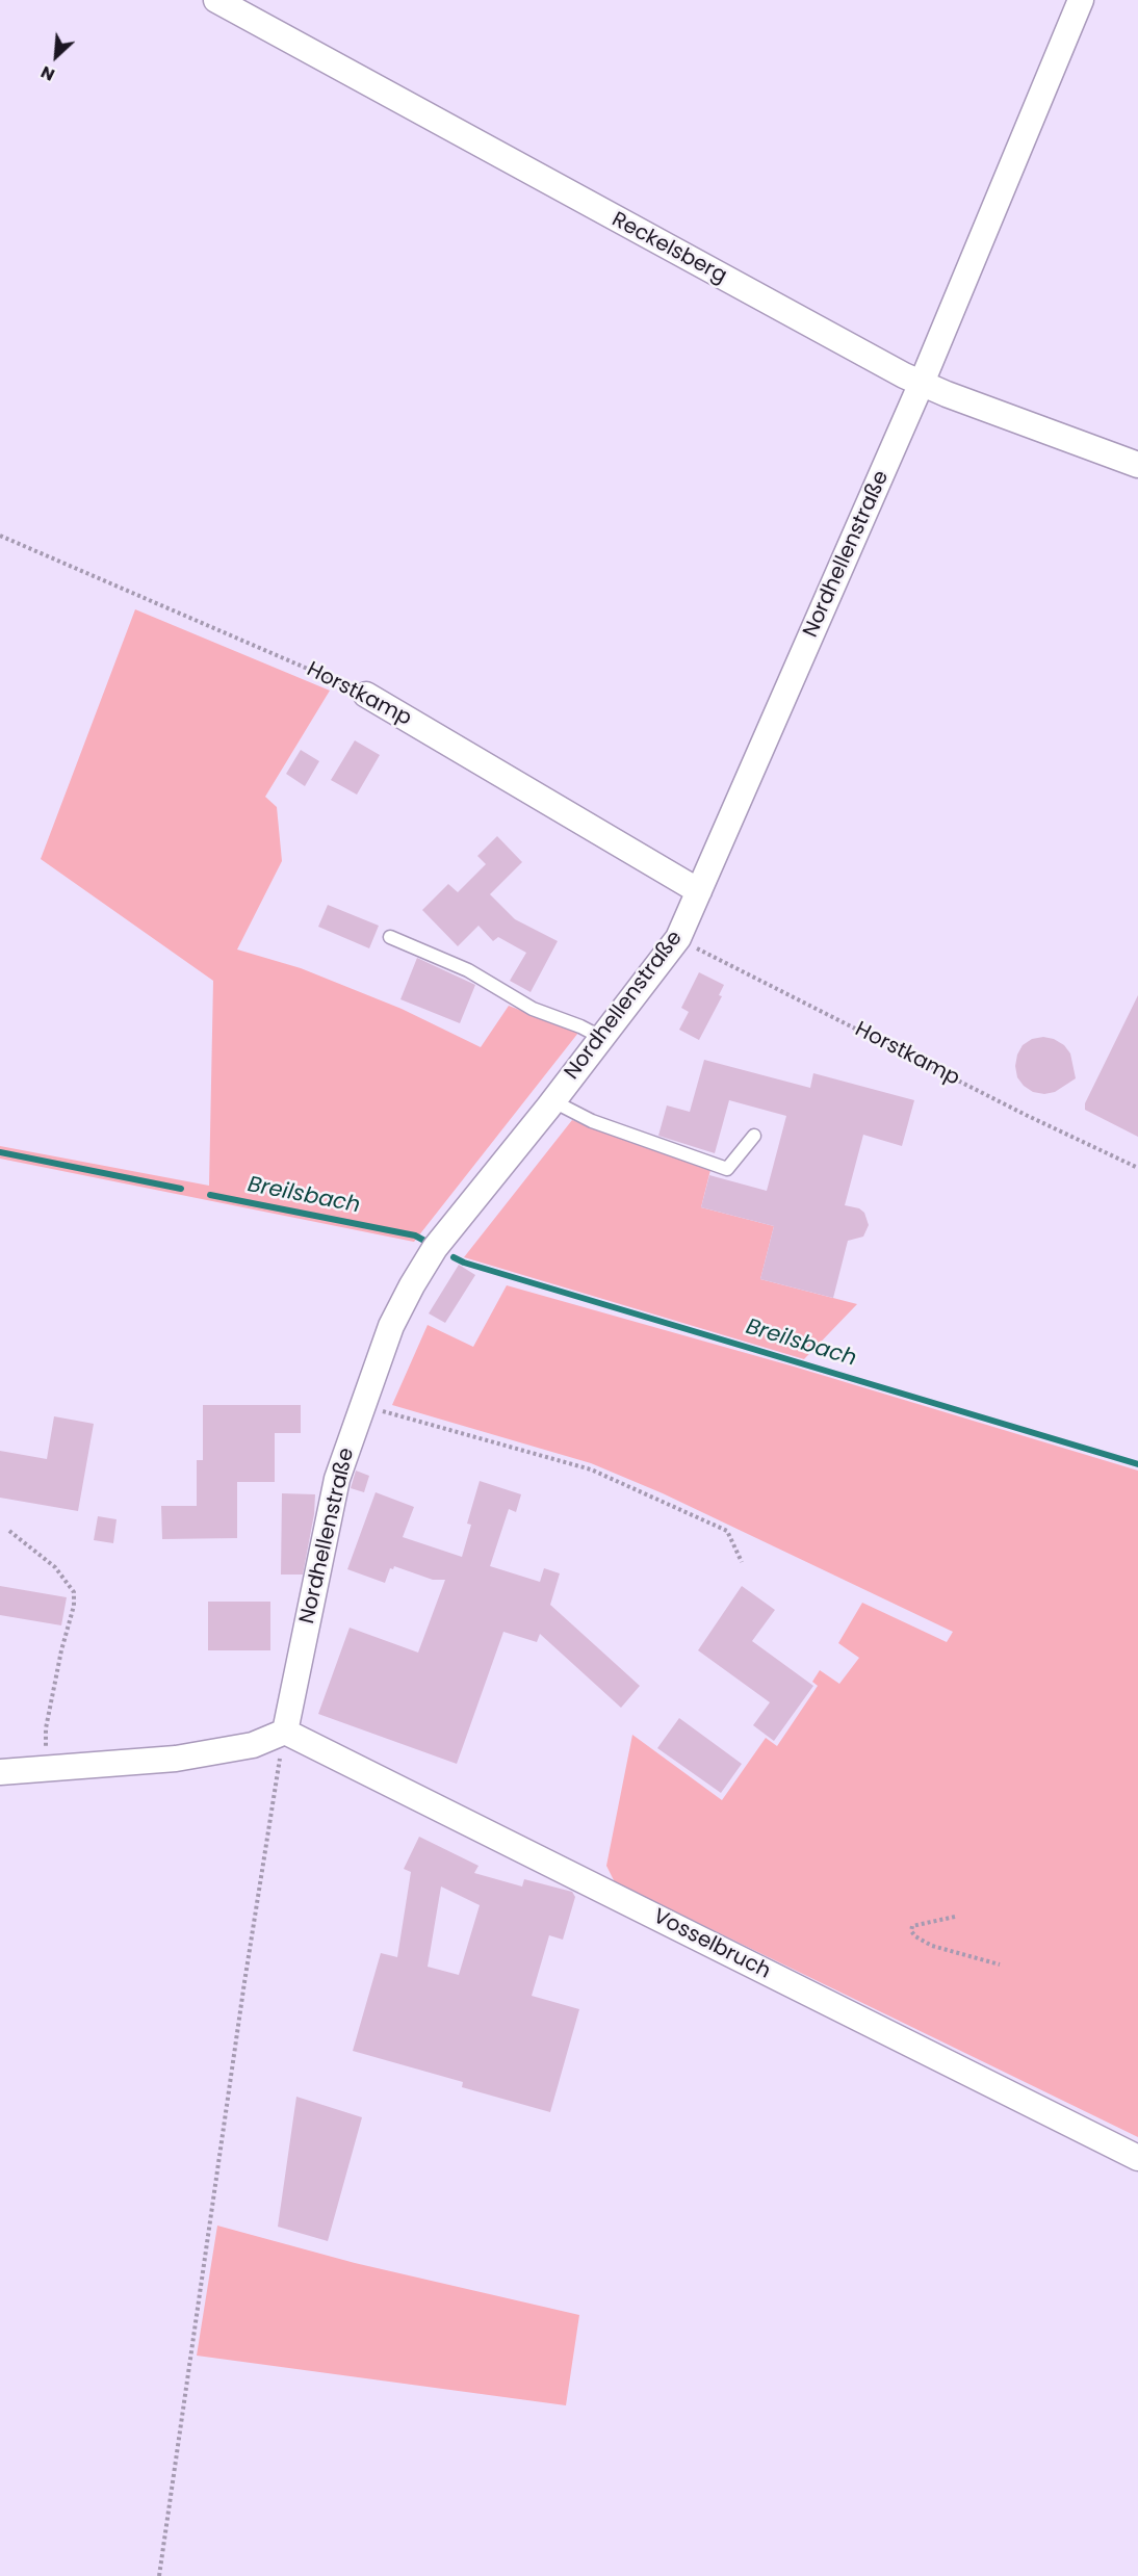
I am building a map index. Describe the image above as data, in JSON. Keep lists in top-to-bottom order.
{
  "streets": {
    "street": [
      "Reckelsberg",
      "Nordhellenstraße",
      "Horstkamp",
      "Vosselbruch"
    ]
  },
  "crossings": [
    ["Reckelsberg", "Nordhellenstraße"],
    ["Nordhellenstraße", "Horstkamp"],
    ["Nordhellenstraße", "Vosselbruch"]
  ],
  "water": ["Breilsbach"],
  "north": "bottom left"
}
